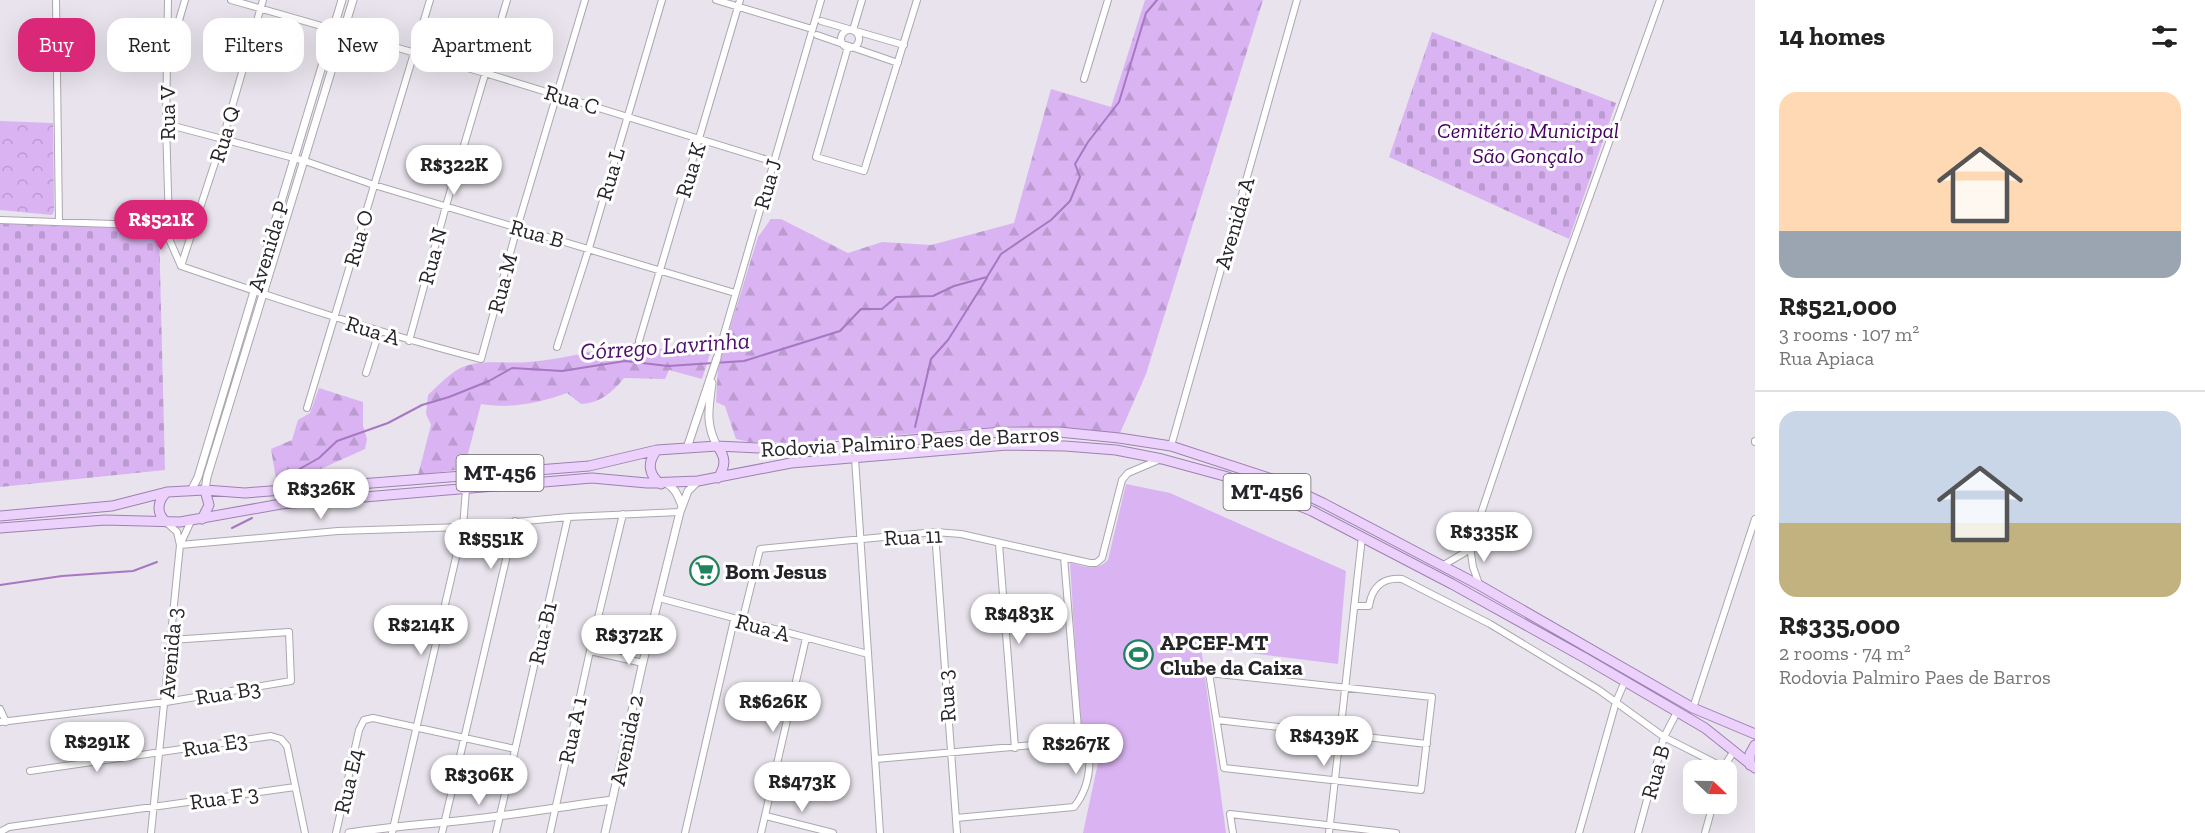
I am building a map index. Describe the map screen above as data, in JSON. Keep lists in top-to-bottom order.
{
  "streets": {
    "main road": ["Rodovia Palmiro Paes de Barros", "MT-456"],
    "street": [
      "Rua C",
      "Rua V",
      "Rua Q",
      "Rua K",
      "Rua L",
      "Rua J",
      "Avenida A",
      "Rua B",
      "Rua O",
      "Avenida P",
      "Rua N",
      "Rua M",
      "Rua A",
      "Rua 11",
      "Rua B1",
      "Avenida 3",
      "Rua B3",
      "Rua 3",
      "Rua A 1",
      "Avenida 2",
      "Rua E3",
      "Rua E4",
      "Rua F 3"
    ]
  },
  "crossings": [
    ["Rua C", "Rua Q"],
    ["Rua C", "Rua K"],
    ["Rua C", "Rua L"],
    ["Rua C", "Rua J"],
    ["Rua C", "Rua N"],
    ["Rua C", "Rua M"],
    ["Rua V", "Rua Q"],
    ["Rua V", "Rua B"],
    ["Rua V", "Rua A"],
    ["Rua Q", "Rua B"],
    ["Rua Q", "Rua A"],
    ["Rua K", "Rua B"],
    ["Rua L", "Rua B"],
    ["Rua J", "Rua B"],
    ["Rua J", "Rodovia Palmiro Paes de Barros"],
    ["Avenida A", "Rodovia Palmiro Paes de Barros"],
    ["Rua B", "Rua O"],
    ["Rua B", "Avenida P"],
    ["Rua B", "Rua N"],
    ["Rua B", "Rua M"],
    ["Rua B", "Rodovia Palmiro Paes de Barros"],
    ["Rua O", "Rua A"],
    ["Avenida P", "Rua A"],
    ["Avenida P", "Rodovia Palmiro Paes de Barros"],
    ["Rua N", "Rua A"],
    ["Rua M", "Rua A"],
    ["Rua A", "Rua 11"],
    ["Rua A", "Avenida 2"],
    ["Rodovia Palmiro Paes de Barros", "Rua 11"],
    ["Rodovia Palmiro Paes de Barros", "Avenida 3"],
    ["Rodovia Palmiro Paes de Barros", "Avenida 2"],
    ["Rua 11", "Rua 3"],
    ["Avenida 3", "Rua B3"],
    ["Avenida 3", "Rua E3"],
    ["Avenida 3", "Rua F 3"],
    ["Rua E3", "Rua F 3"]
  ],
  "water": ["Córrego Lavrinha"],
  "parks": ["Cemitério Municipal São Gonçalo"],
  "places": {
    "supermarket": ["Bom Jesus"],
    "sports": ["APCEF-MT Clube da Caixa"]
  },
  "north": "right",
  "page": {
    "heading": "14 homes",
    "chip": [
      "Buy",
      "Rent",
      "Filters",
      "New",
      "Apartment"
    ],
    "list": [
      {
        "name": "R$521,000",
        "note": "3 rooms · 107 m² · Rua Apiaca"
      },
      {
        "name": "R$335,000",
        "note": "2 rooms · 74 m² · Rodovia Palmiro Paes de Barros"
      }
    ],
    "price": [
      "R$322K",
      "R$521K",
      "R$326K",
      "R$335K",
      "R$551K",
      "R$483K",
      "R$214K",
      "R$372K",
      "R$626K",
      "R$439K",
      "R$291K",
      "R$267K",
      "R$306K",
      "R$473K"
    ]
  }
}
